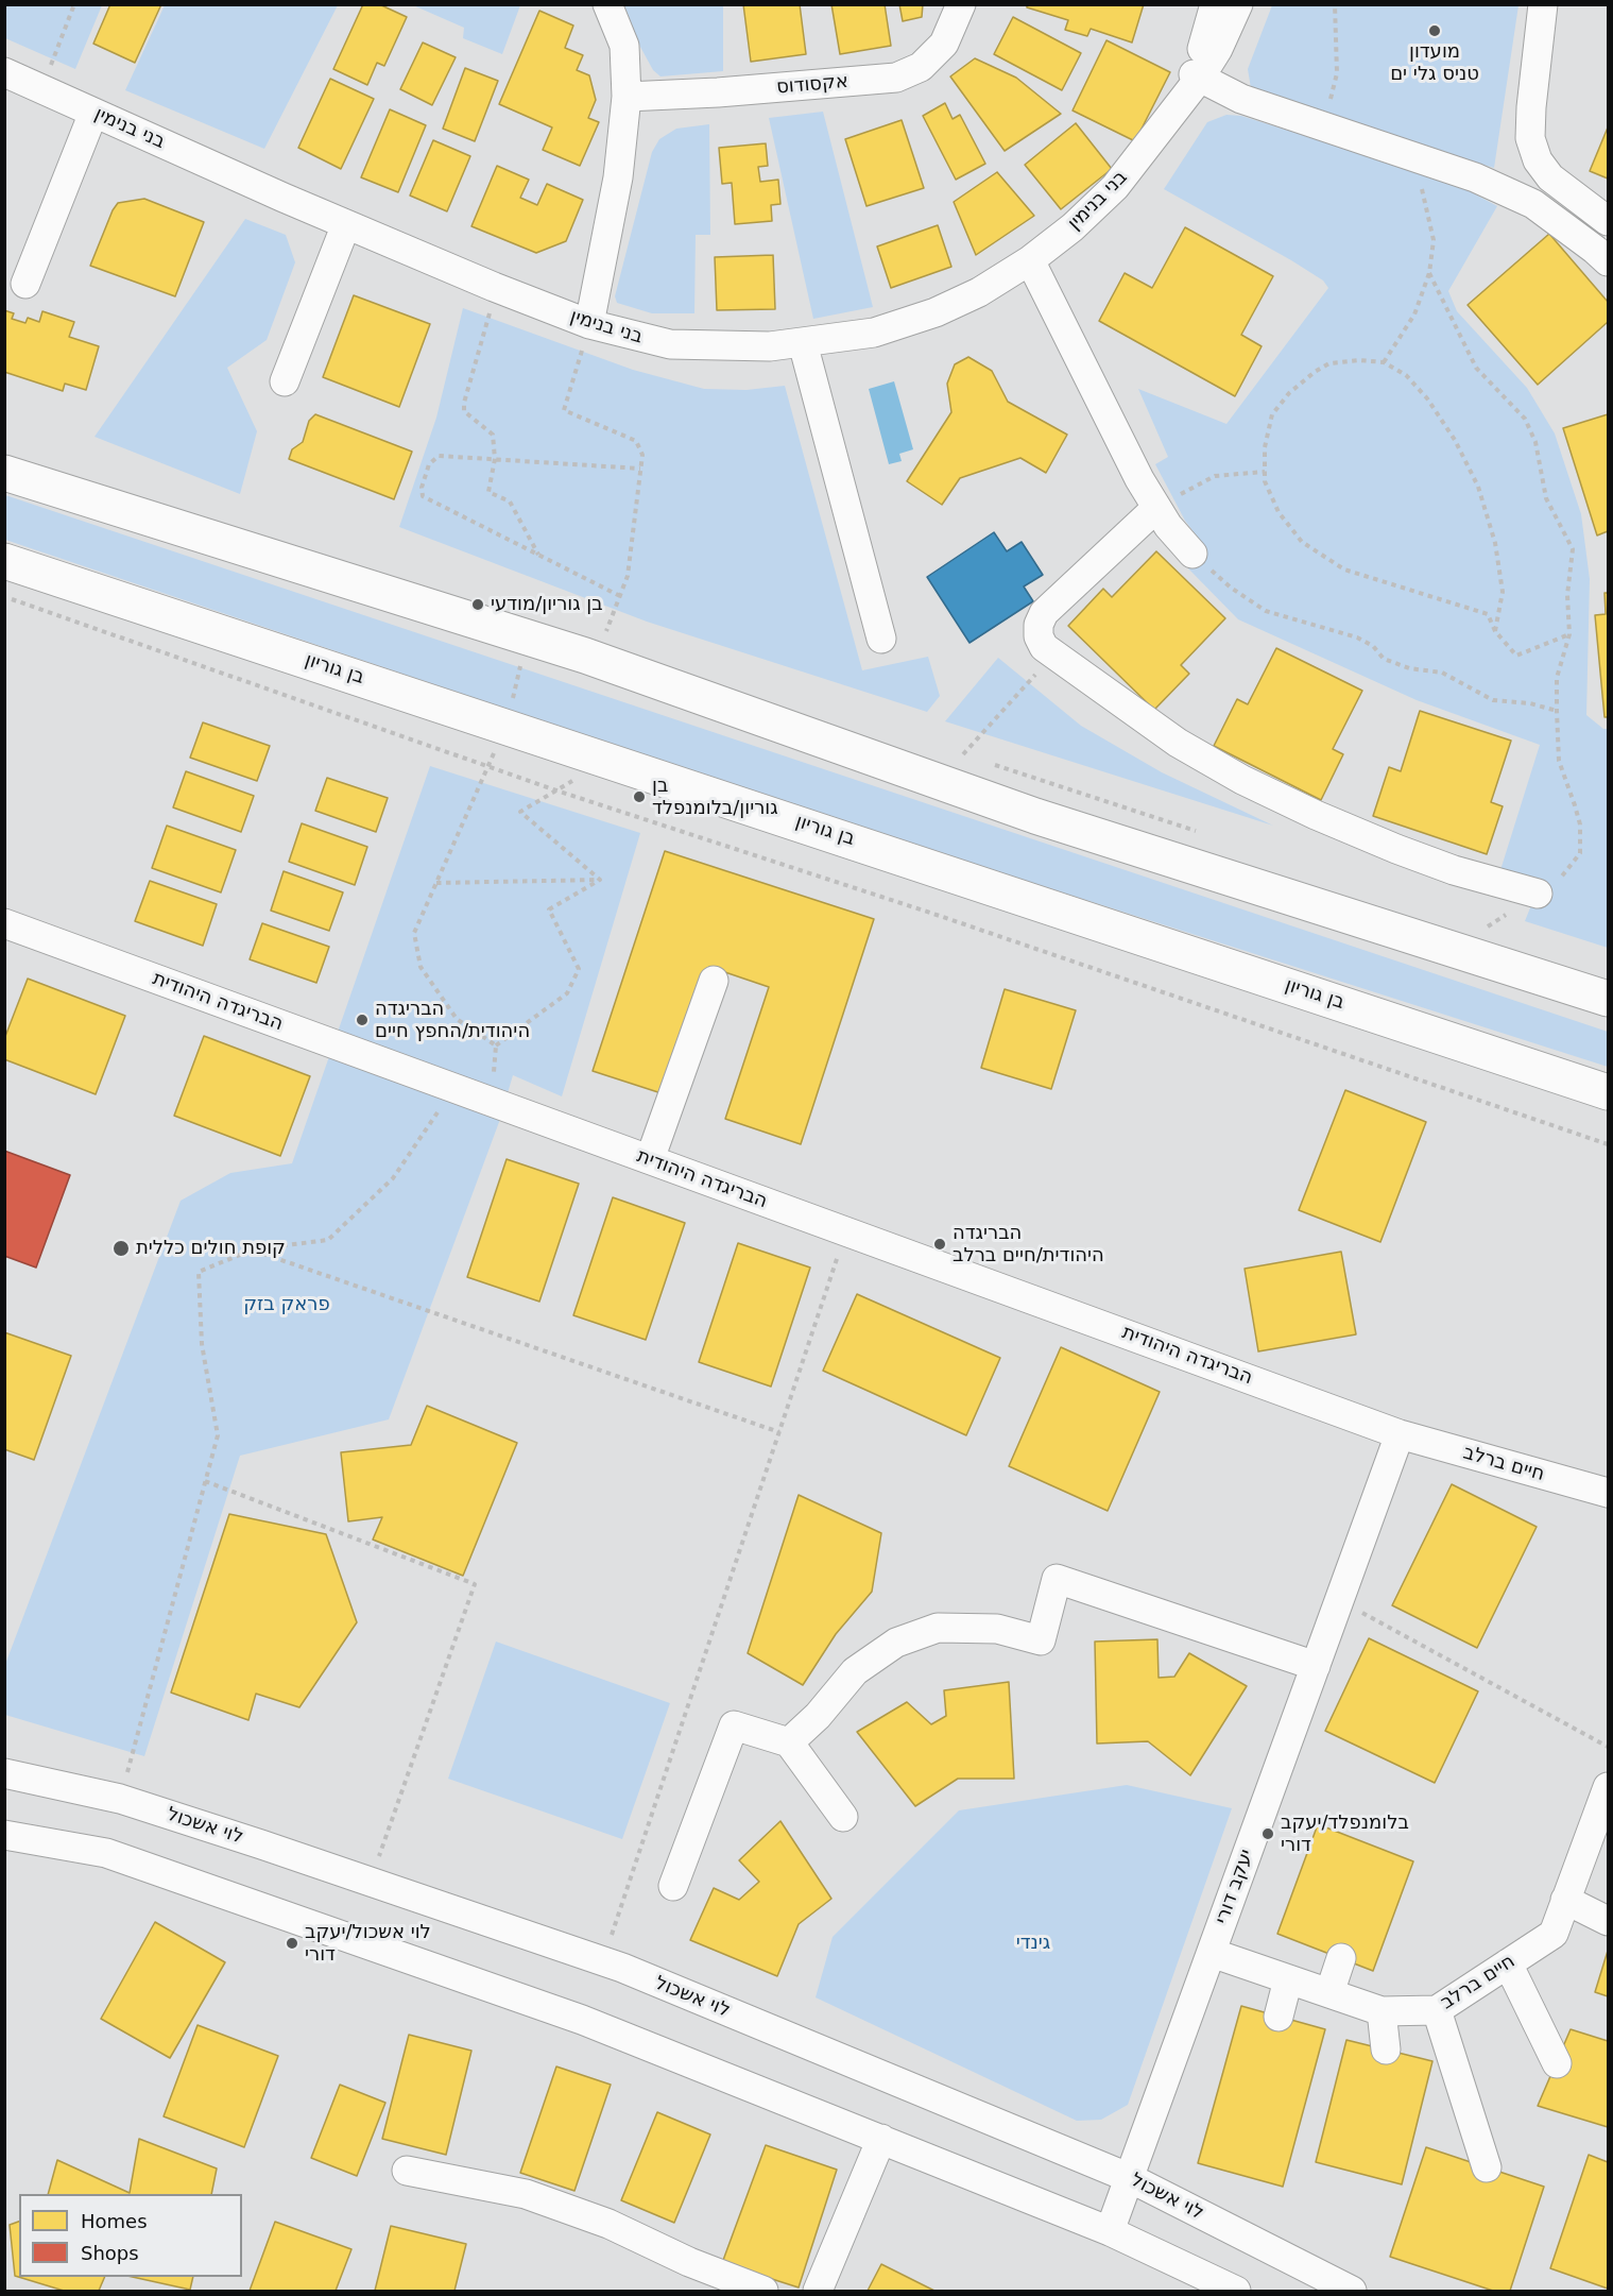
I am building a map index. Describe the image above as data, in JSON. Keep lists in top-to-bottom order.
{
  "streets": {
    "main road": ["בן גוריון"],
    "street": [
      "אקסודוס",
      "בני בנימין",
      "הבריגדה היהודית",
      "חיים ברלב",
      "לוי אשכול",
      "יעקב דורי"
    ]
  },
  "crossings": [
    ["הבריגדה היהודית", "חיים ברלב"],
    ["הבריגדה היהודית", "יעקב דורי"],
    ["חיים ברלב", "יעקב דורי"],
    ["לוי אשכול", "יעקב דורי"]
  ],
  "parks": ["פראק בזק", "גינדי"],
  "places": [
    "מועדון טניס גלי ים",
    "בן גוריון/מודעי",
    "בן גוריון/בלומנפלד",
    "הבריגדה היהודית/החפץ חיים",
    "הבריגדה היהודית/חיים ברלב",
    "קופת חולים כללית",
    "בלומנפלד/יעקב דורי",
    "לוי אשכול/יעקב דורי"
  ],
  "legend": ["Homes", "Shops"]
}
